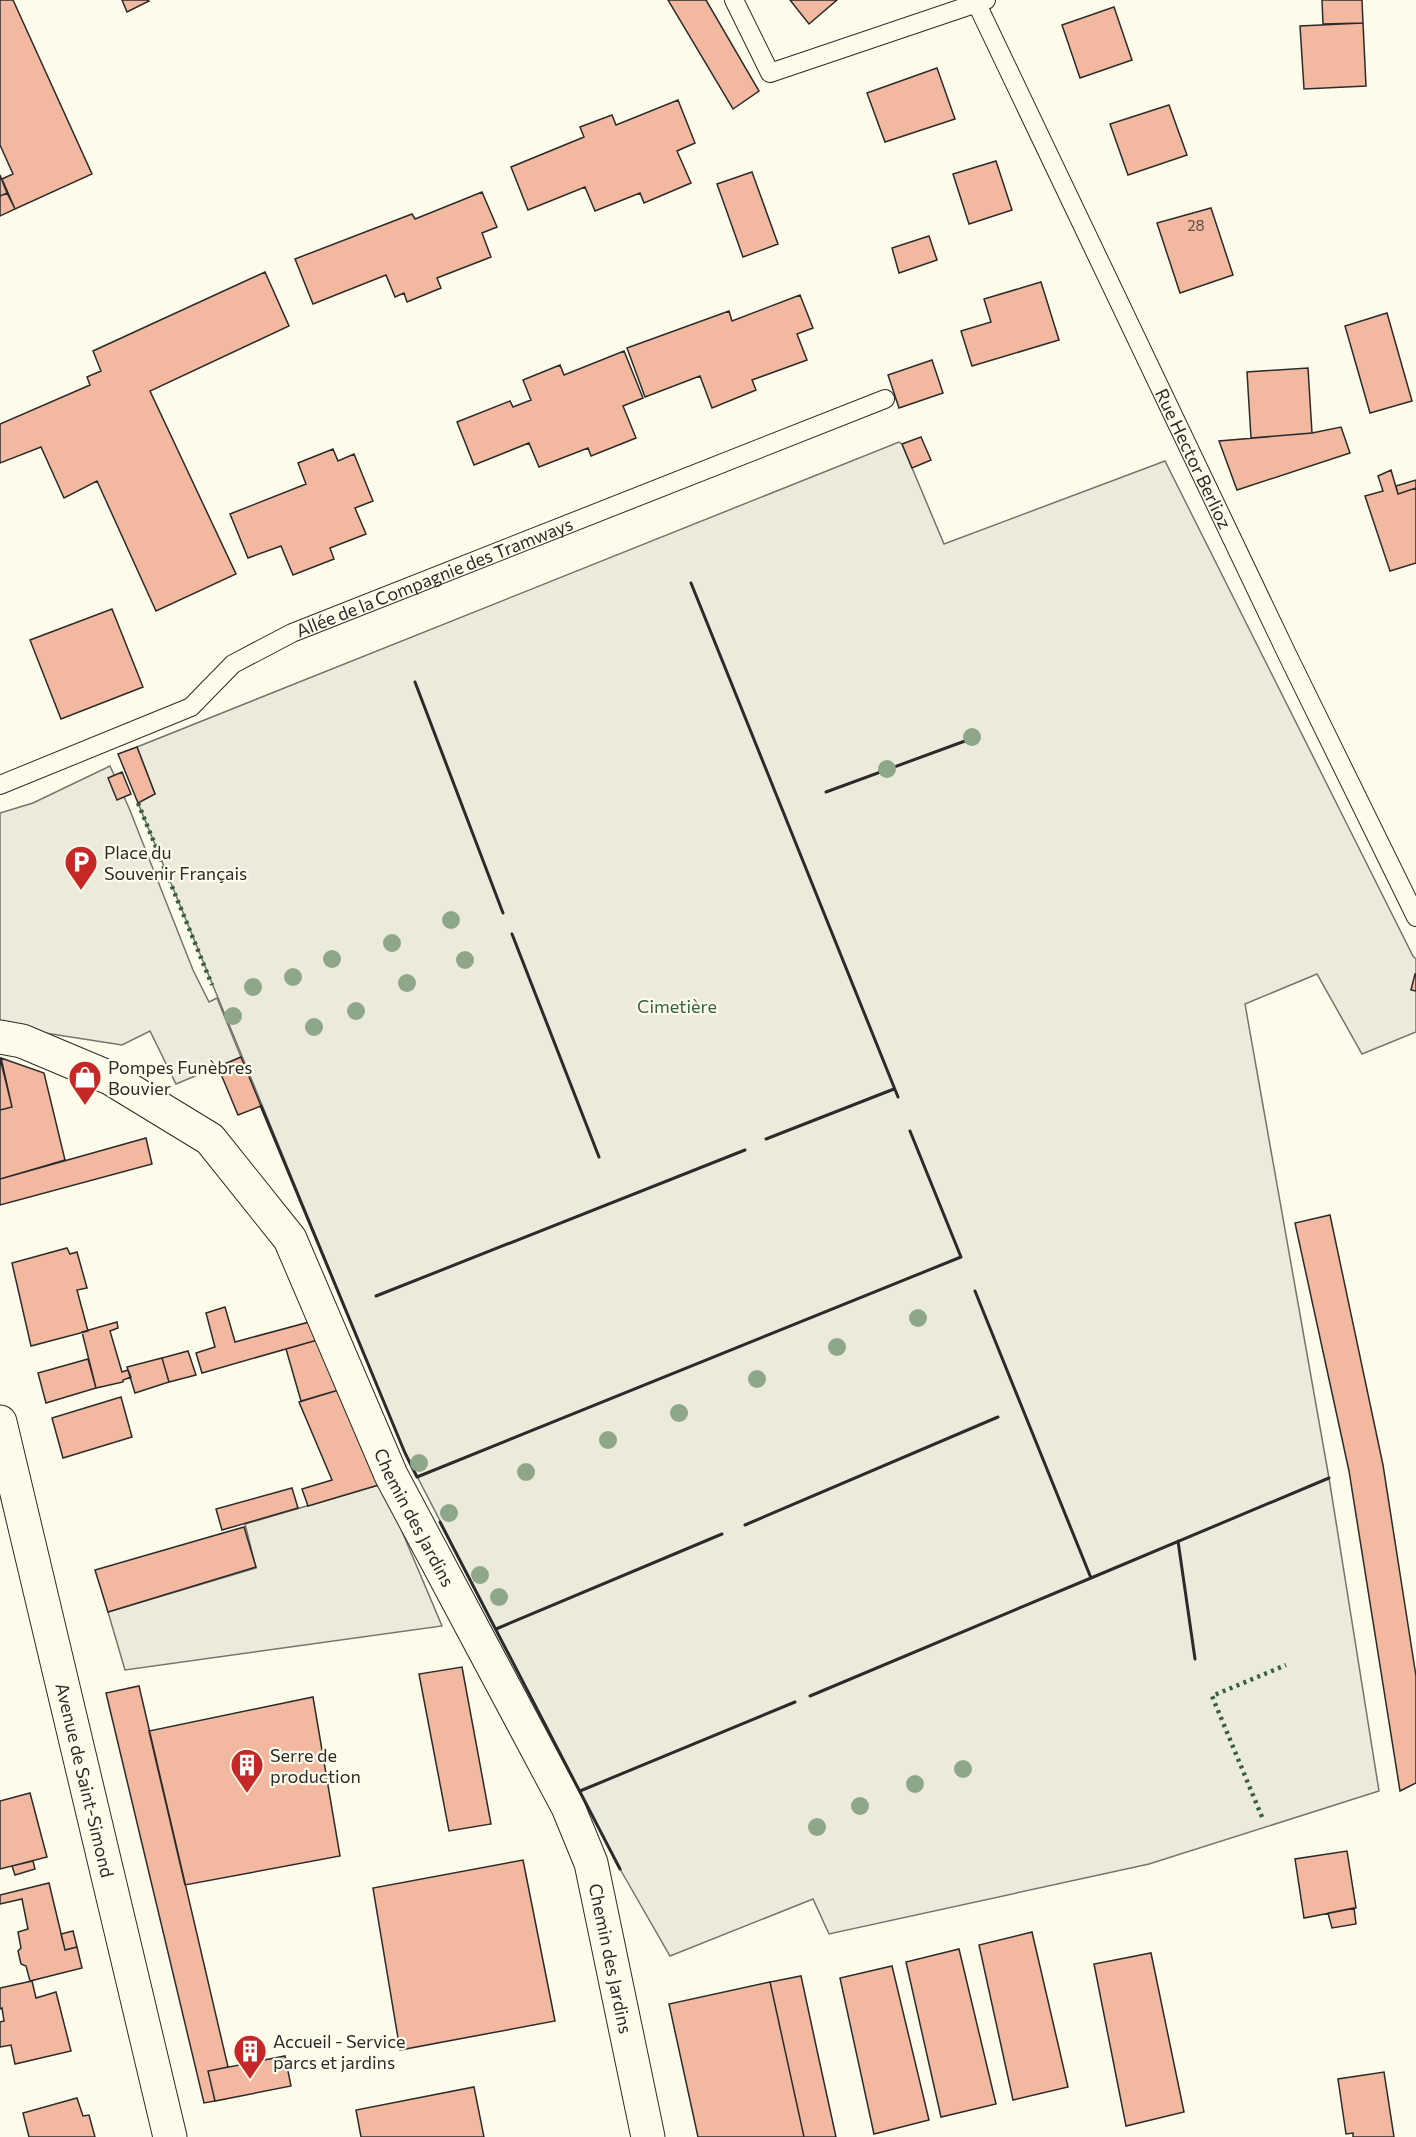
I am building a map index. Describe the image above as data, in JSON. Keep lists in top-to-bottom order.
{
  "streets": {
    "street": ["Chemin des Jardins", "Avenue de Saint-Simond"],
    "lane": ["Rue Hector Berlioz", "Allée de la Compagnie des Tramways"]
  },
  "parks": ["Cimetière"],
  "places": {
    "parking": ["Place du Souvenir Français"],
    "shop": ["Pompes Funèbres Bouvier"],
    "building": ["Serre de production", "Accueil - Service parcs et jardins"]
  },
  "house_numbers": ["28"]
}
